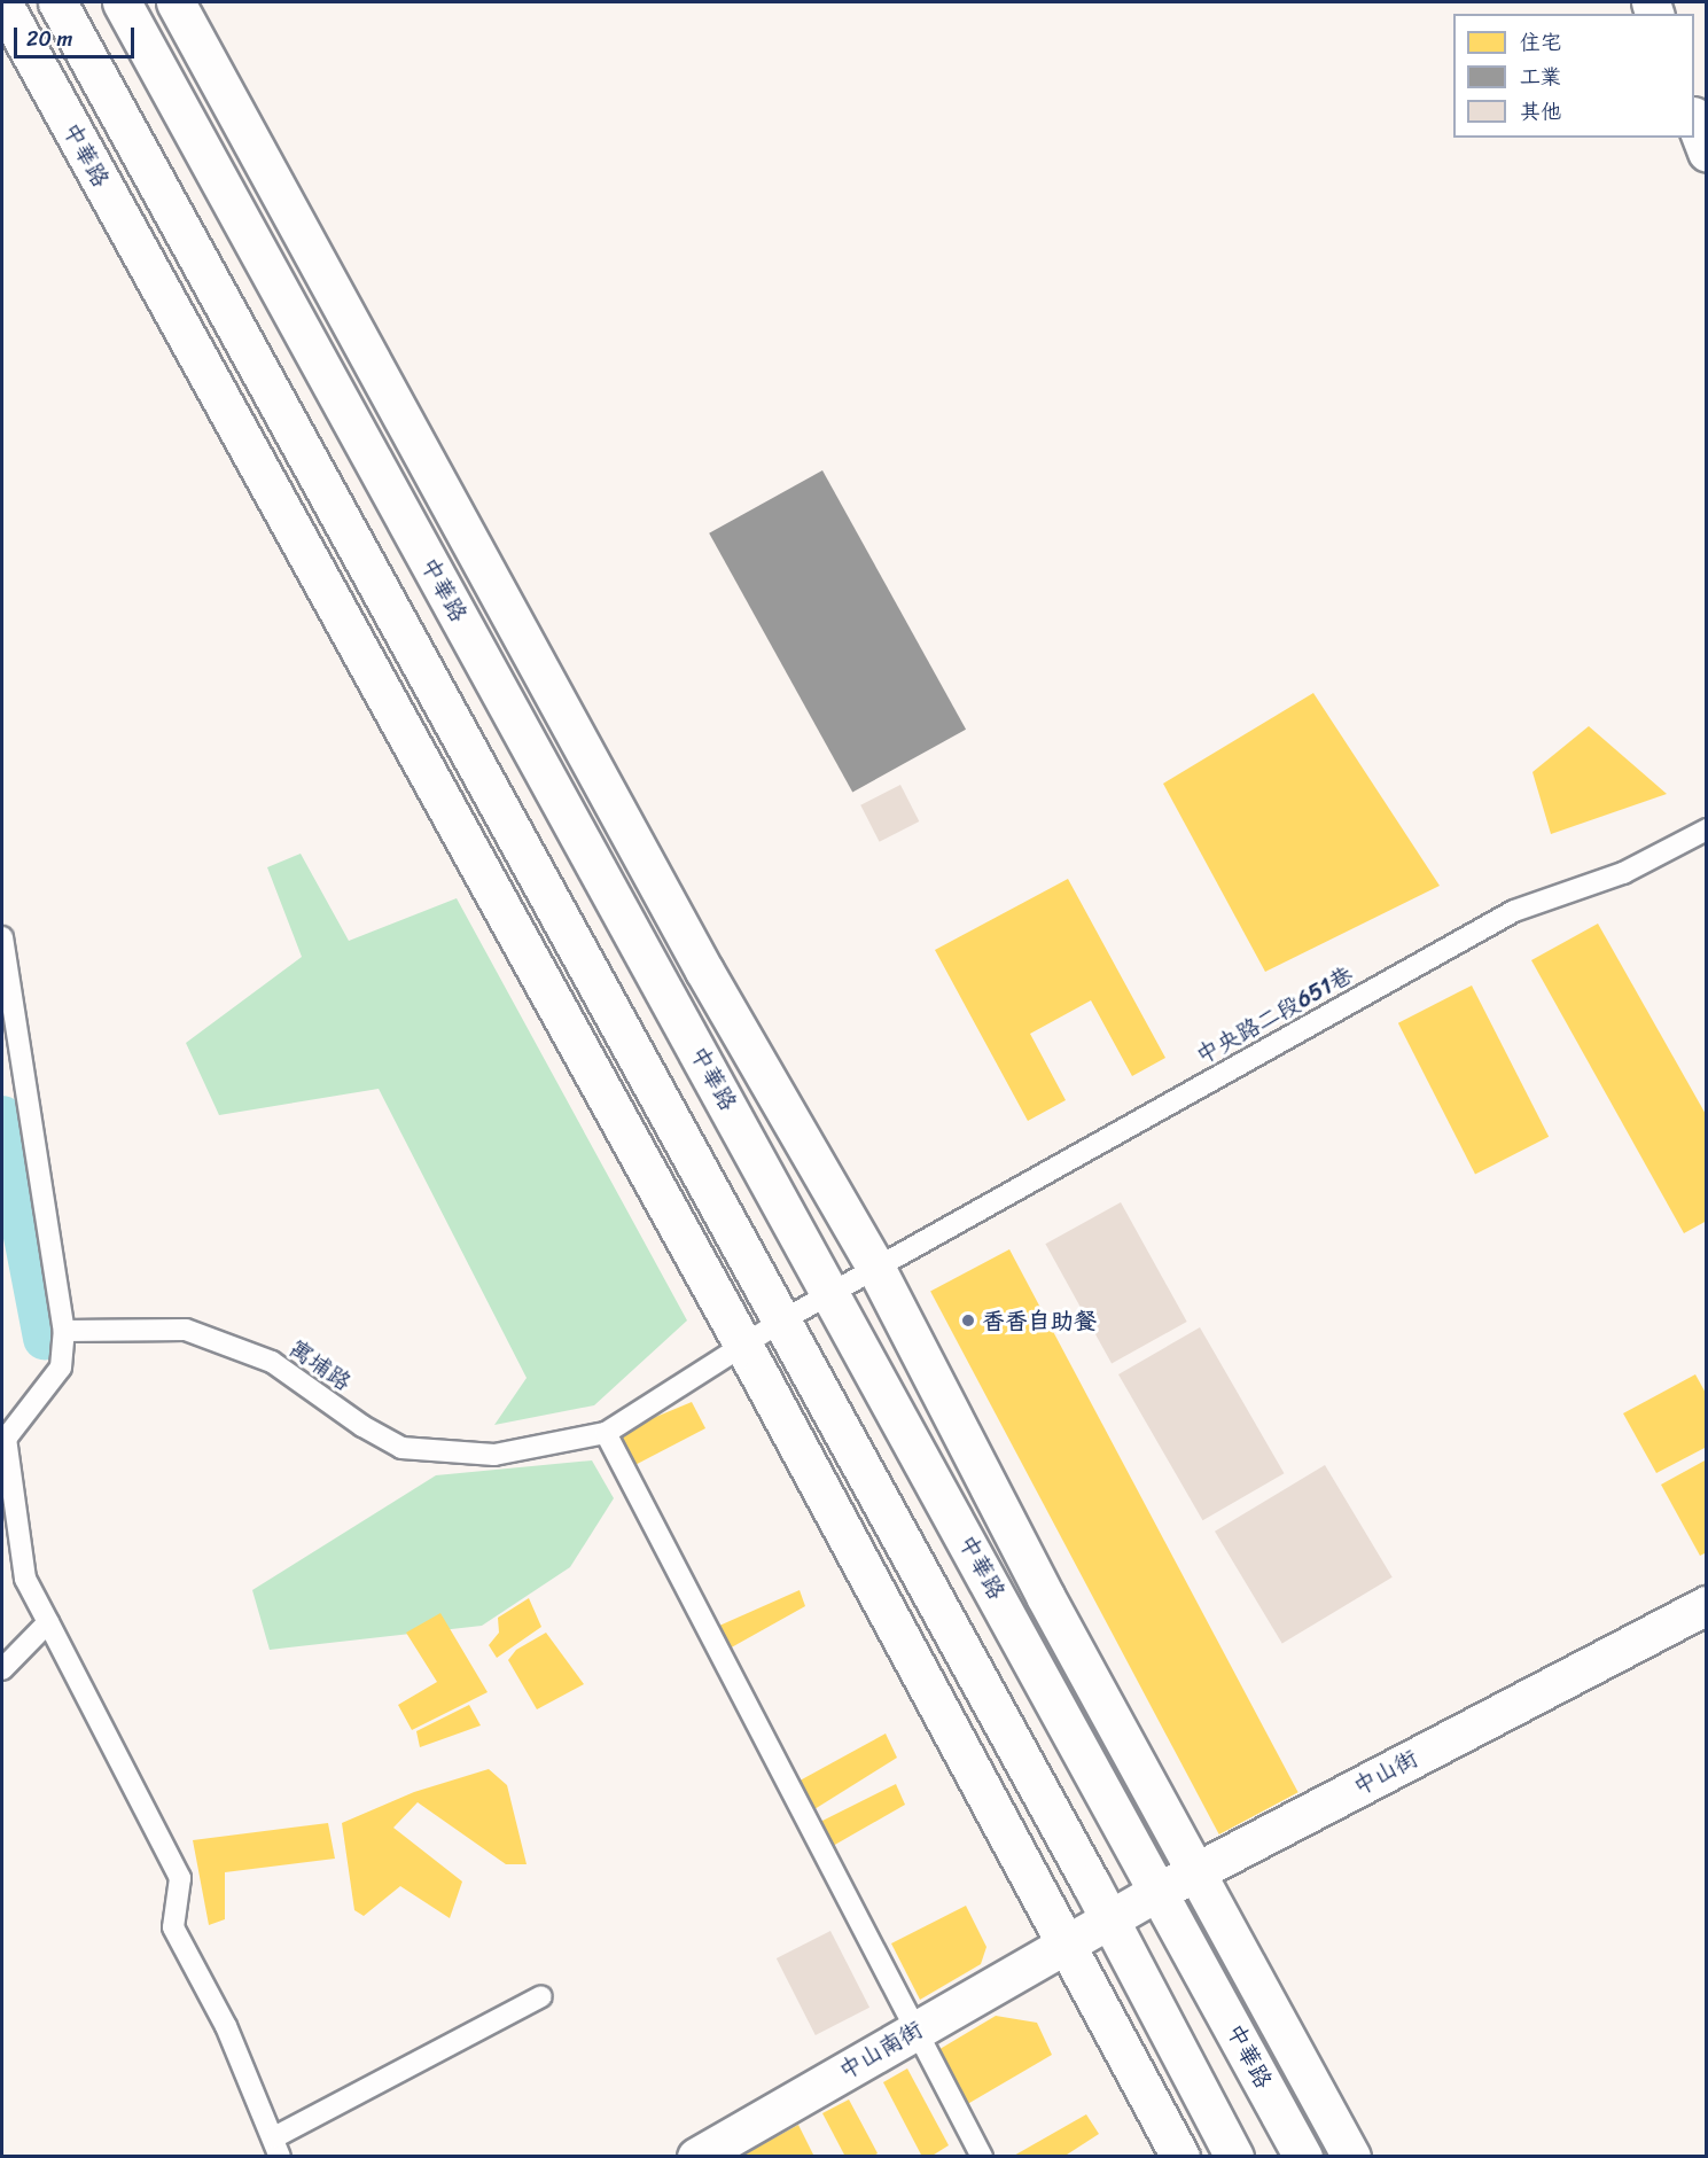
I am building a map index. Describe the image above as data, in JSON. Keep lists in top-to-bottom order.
{
  "streets": {
    "main road": ["中華路", "中山街", "中山南街"],
    "lane": ["中央路二段651巷", "寓埔路"]
  },
  "crossings": [
    ["中華路", "中央路二段651巷"],
    ["中華路", "寓埔路"],
    ["中華路", "中山街"],
    ["中華路", "中山南街"],
    ["中央路二段651巷", "寓埔路"],
    ["中山街", "中山南街"]
  ],
  "places": ["香香自助餐"],
  "legend": ["住宅", "工業", "其他"],
  "scale_bar": "20 m"
}
